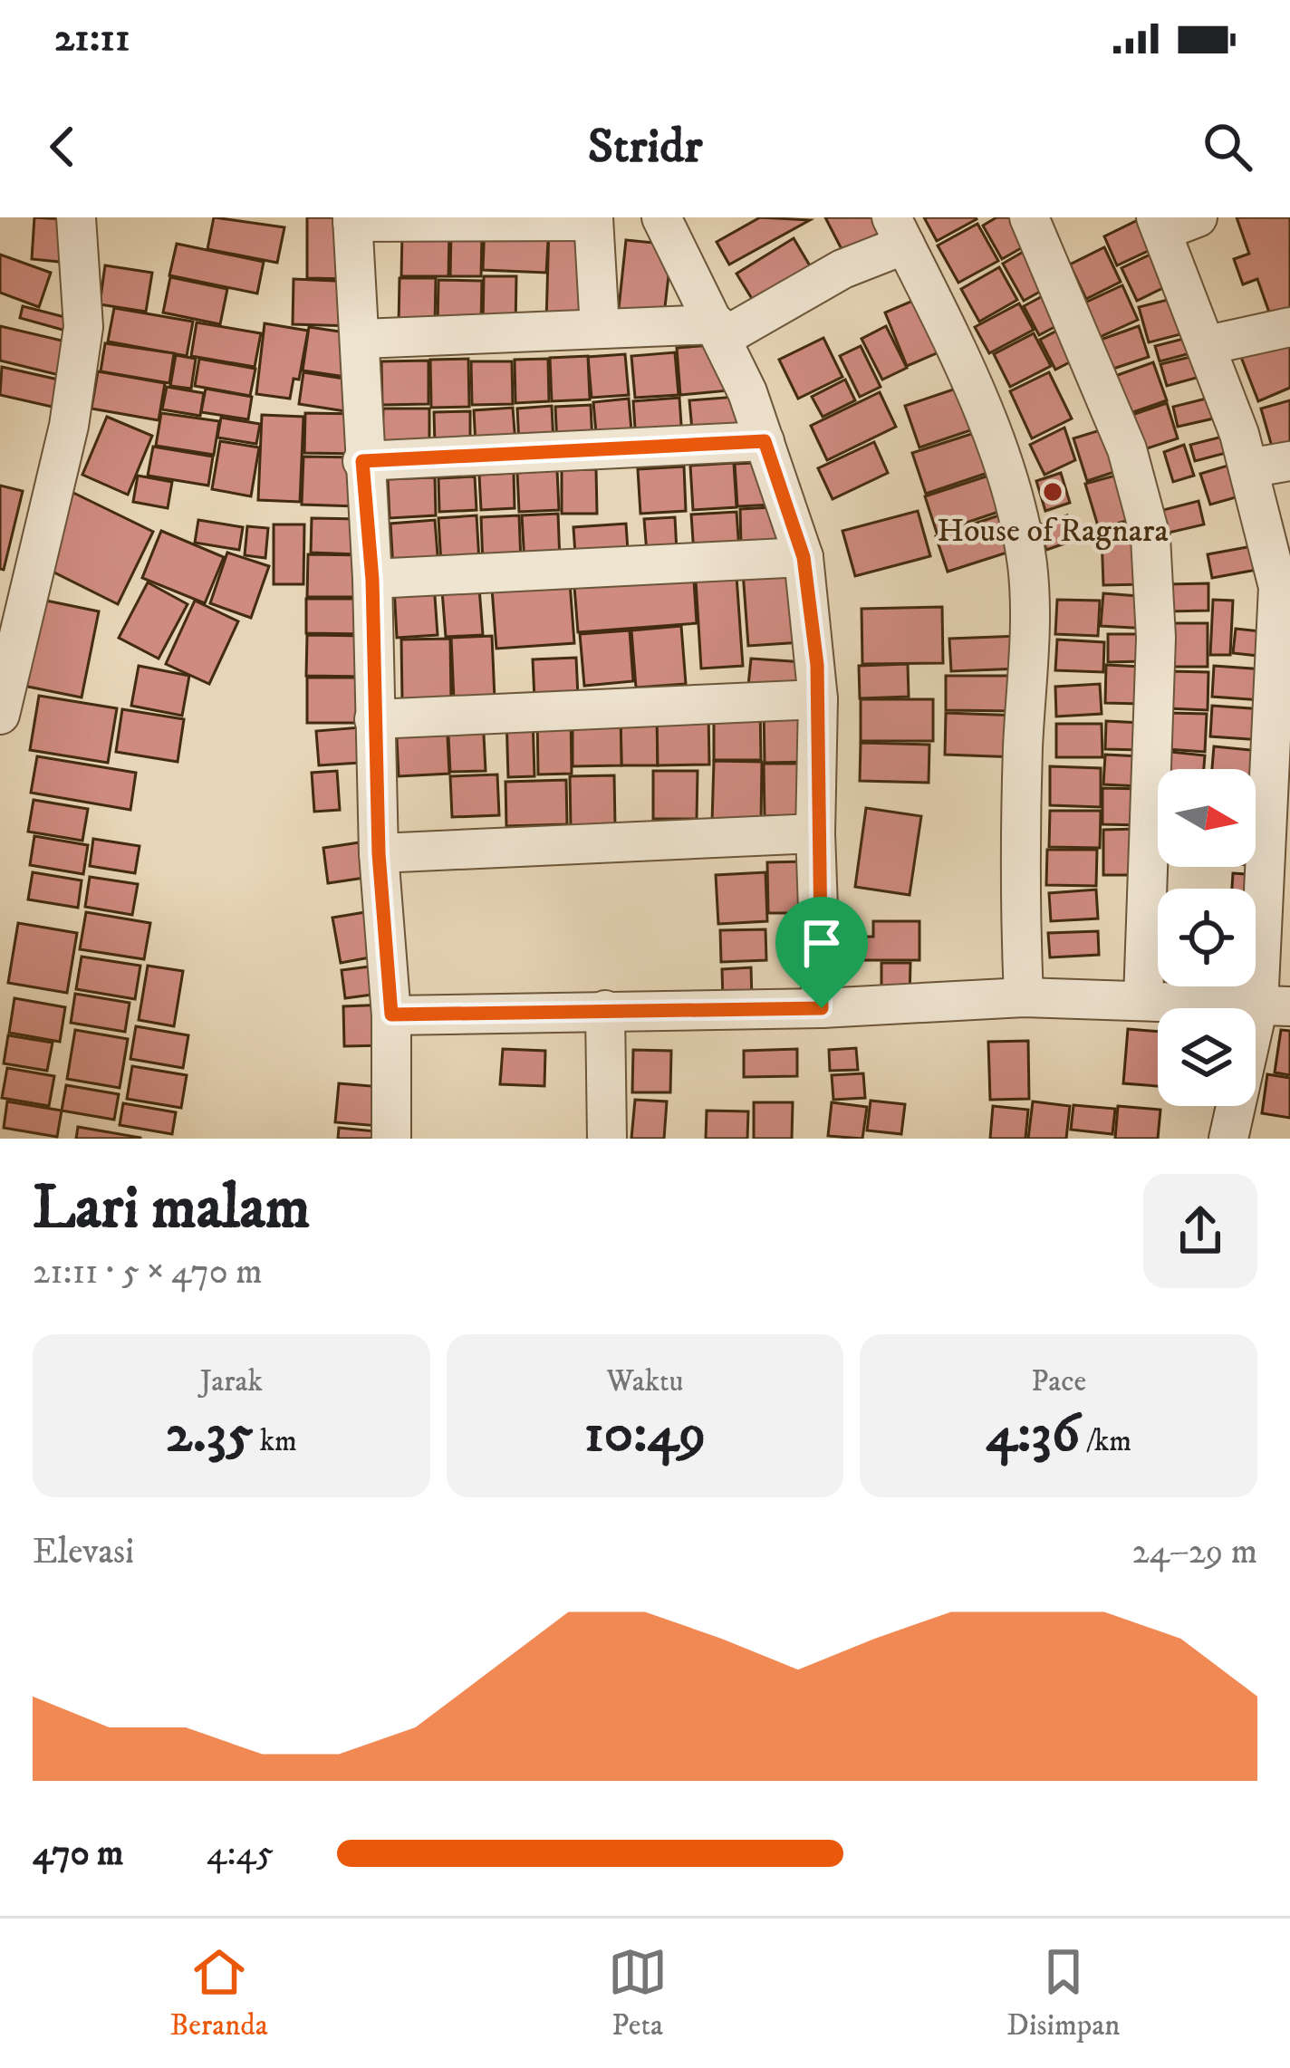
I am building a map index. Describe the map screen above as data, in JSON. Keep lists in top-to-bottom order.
{
  "places": ["House of Ragnara"],
  "north": "right",
  "page": {
    "status": "21:11",
    "header": "Stridr",
    "heading": ["Lari malam", "21:11 · 5 × 470 m"],
    "stats": [
      ["Jarak", "2.35 km"],
      ["Waktu", "10:49"],
      ["Pace", "4:36 /km"]
    ],
    "chart": ["Elevasi", "24–29 m"],
    "list": [
      {
        "name": "470 m",
        "note": "4:45"
      }
    ],
    "tabs": ["Beranda", "Peta", "Disimpan"]
  }
}
